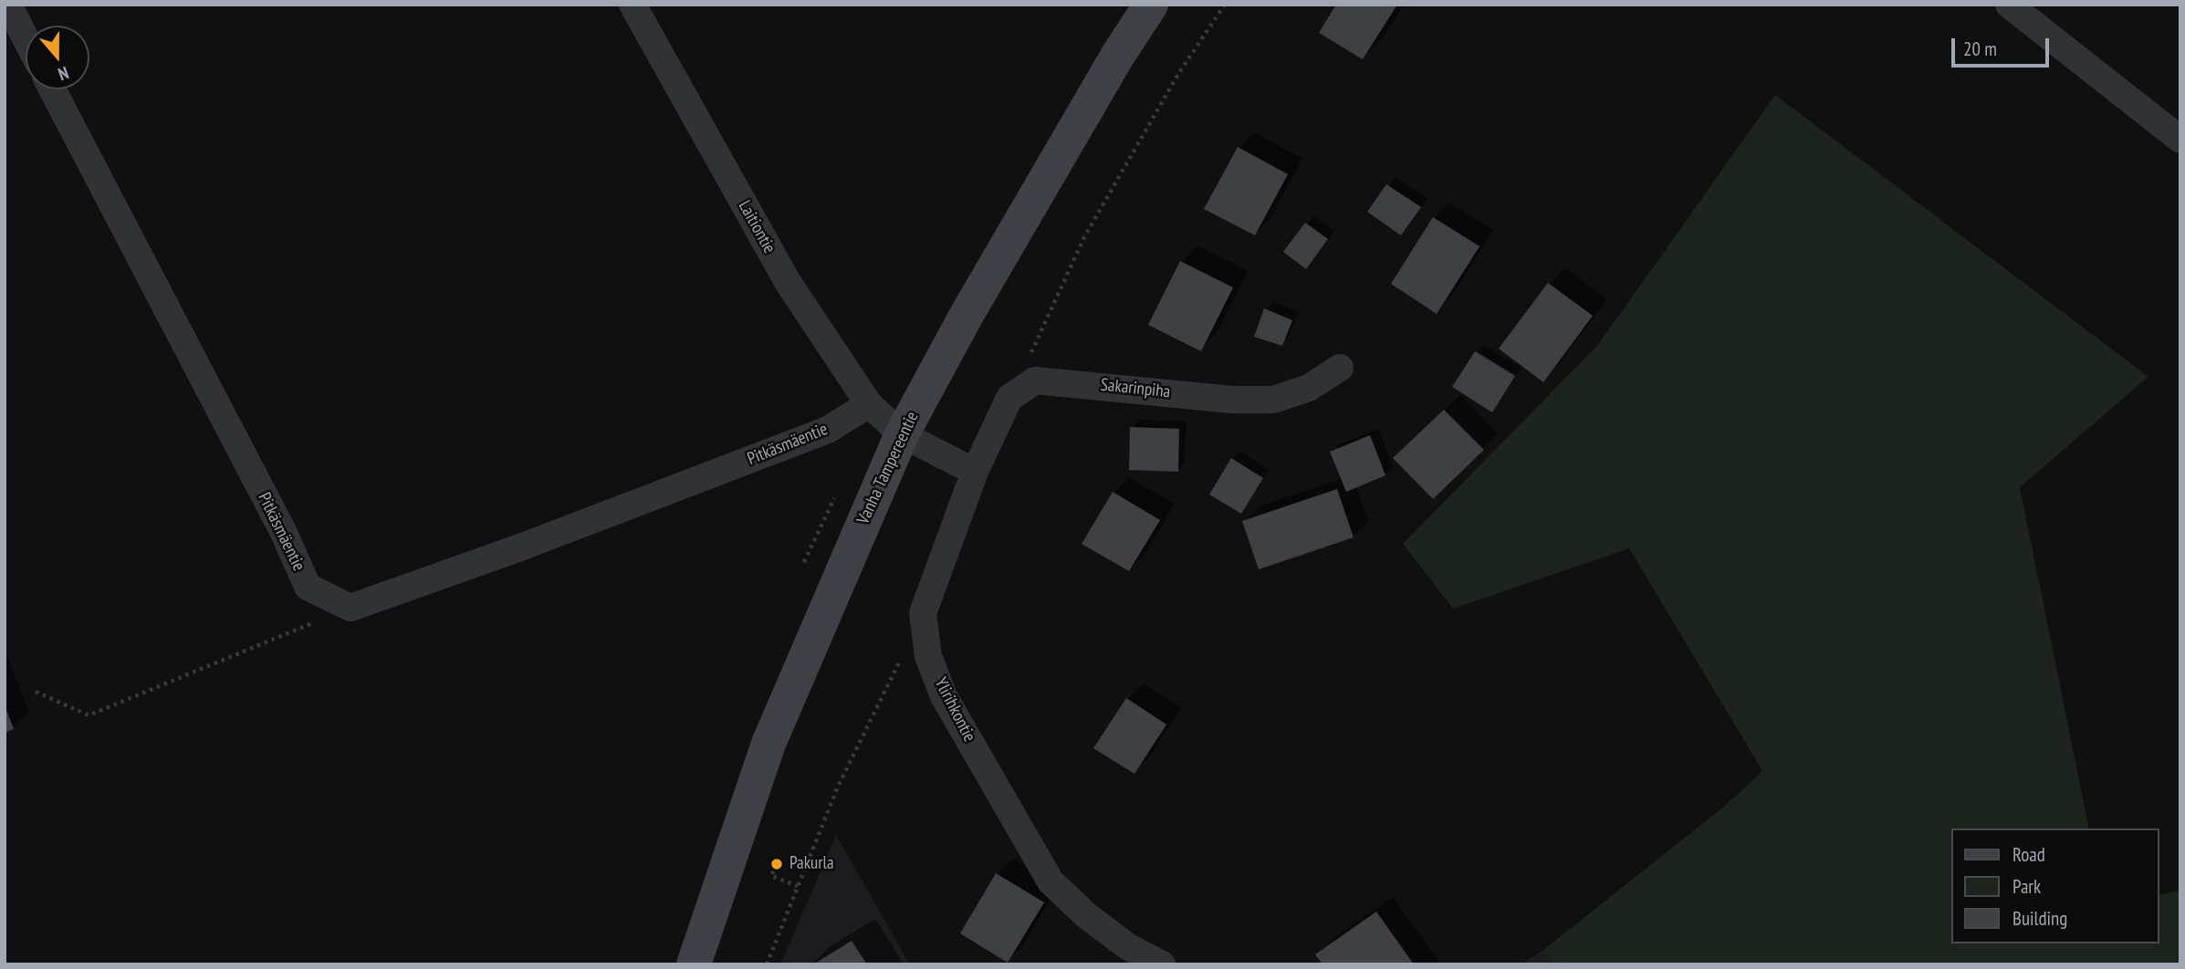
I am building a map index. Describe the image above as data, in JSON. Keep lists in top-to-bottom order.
{
  "streets": {
    "main road": ["Vanha Tampereentie"],
    "street": [
      "Laitiontie",
      "Sakarinpiha",
      "Pitkäsmäentie",
      "Ylirihkontie"
    ]
  },
  "crossings": [
    ["Laitiontie", "Pitkäsmäentie"],
    ["Laitiontie", "Vanha Tampereentie"]
  ],
  "places": ["Pakurla"],
  "legend": ["Road", "Park", "Building"],
  "scale_bar": "20 m",
  "north": "bottom"
}
